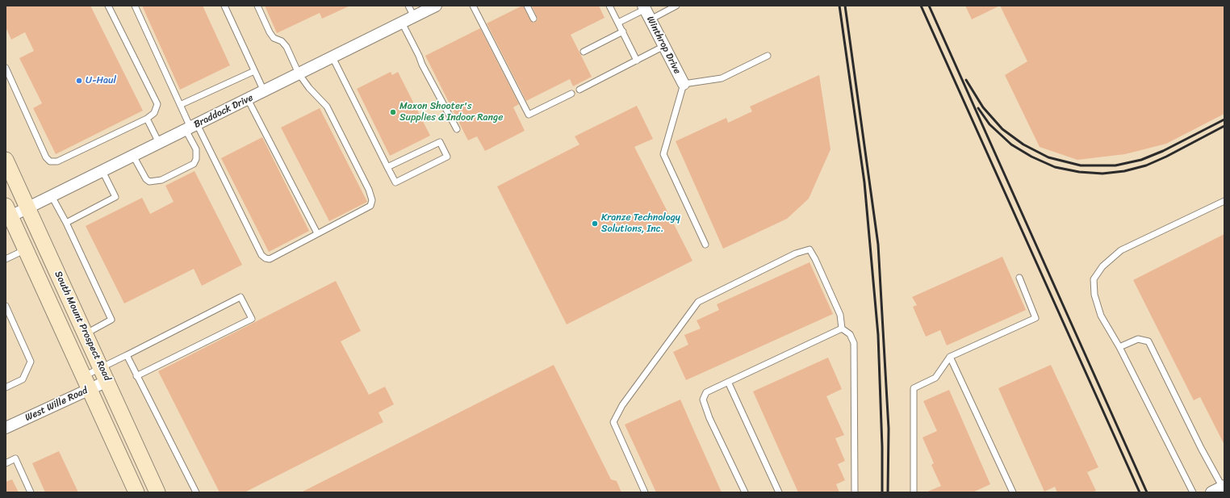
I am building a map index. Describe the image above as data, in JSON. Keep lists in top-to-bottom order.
{
  "streets": {
    "main road": ["South Mount Prospect Road"],
    "street": ["Winthrop Drive", "Braddock Drive", "West Wille Road"]
  },
  "crossings": [
    ["Braddock Drive", "South Mount Prospect Road"],
    ["South Mount Prospect Road", "West Wille Road"]
  ],
  "places": ["U-Haul", "Maxon Shooter's Supplies & Indoor Range", "Kranze Technology Solutions, Inc."]
}
